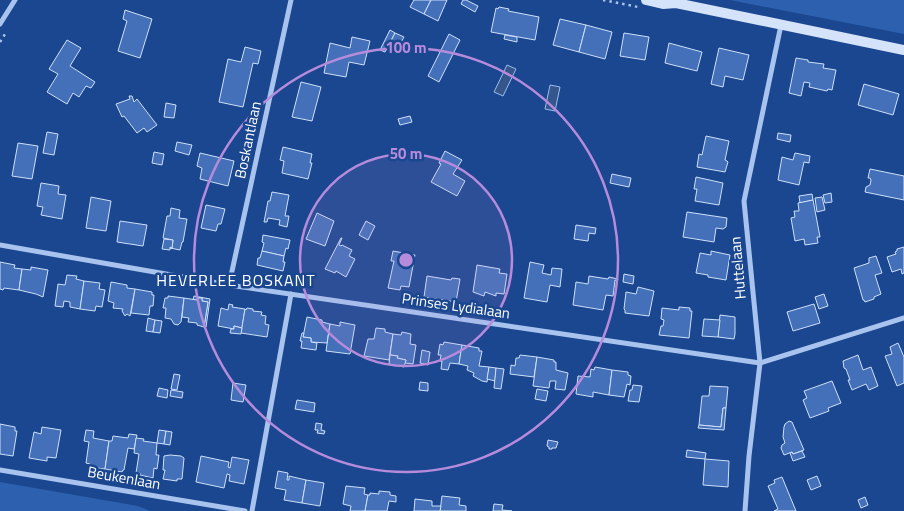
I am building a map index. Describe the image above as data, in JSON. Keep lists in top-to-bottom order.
{
  "streets": {
    "street": [
      "Boskantlaan",
      "Huttelaan",
      "Prinses Lydialaan",
      "Beukenlaan"
    ]
  },
  "crossings": [
    ["Boskantlaan", "Prinses Lydialaan"],
    ["Huttelaan", "Prinses Lydialaan"]
  ],
  "districts": ["HEVERLEE BOSKANT"],
  "rings": ["100 m", "50 m"]
}
